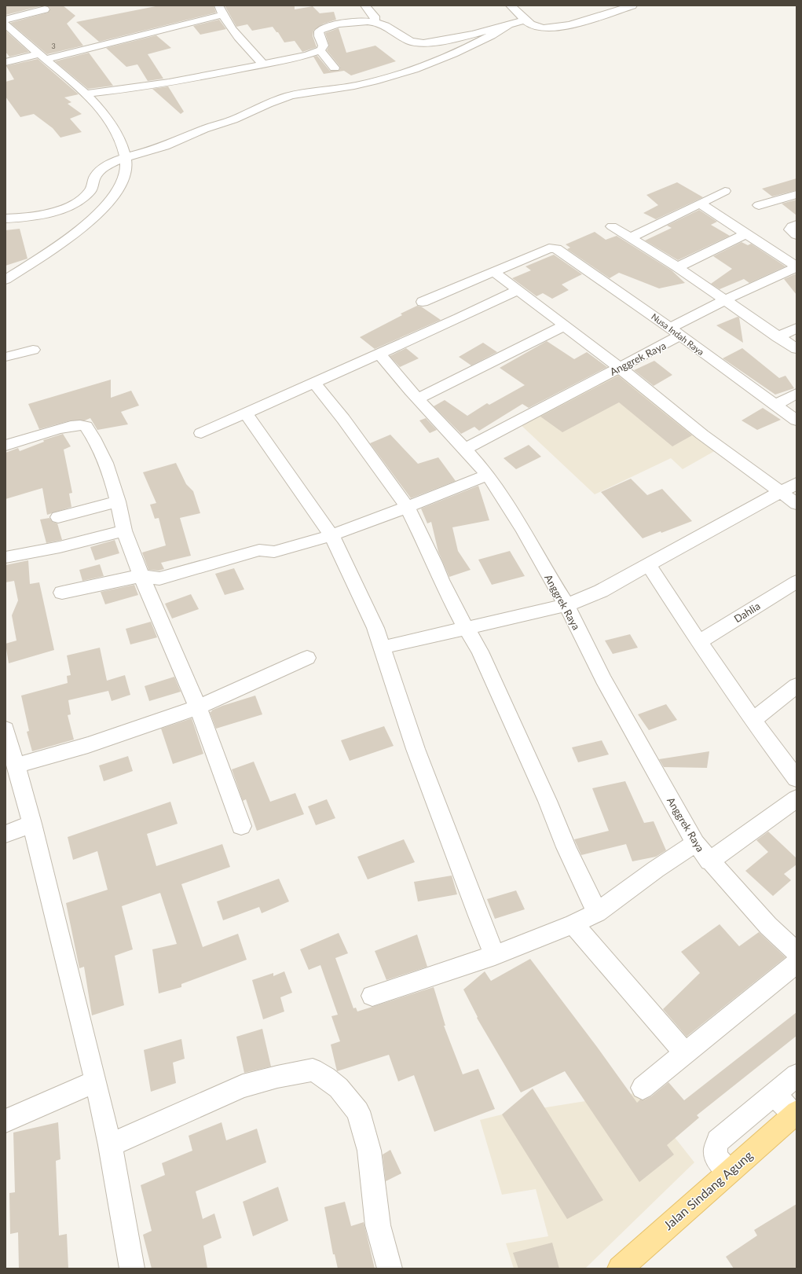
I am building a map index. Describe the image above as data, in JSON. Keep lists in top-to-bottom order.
{
  "streets": {
    "main road": ["Jalan Sindang Agung"],
    "street": ["Nusa Indah Raya", "Anggrek Raya", "Dahlia"]
  },
  "crossings": [
    ["Nusa Indah Raya", "Anggrek Raya"]
  ],
  "house_numbers": ["3"]
}
